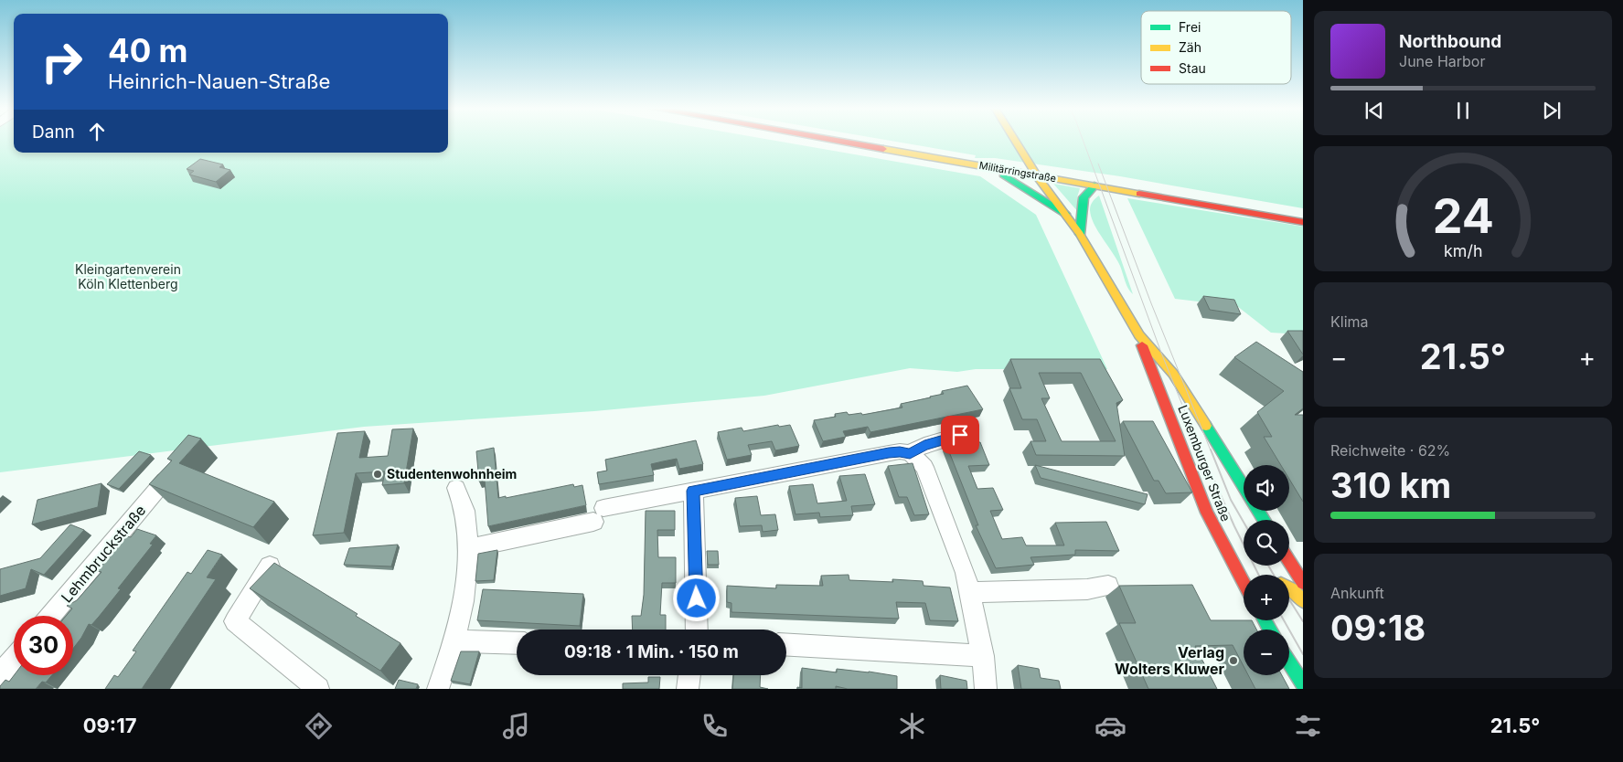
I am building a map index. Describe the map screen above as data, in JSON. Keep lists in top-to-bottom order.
{
  "streets": {
    "main road": ["Militärringstraße", "Luxemburger Straße"],
    "street": ["Lehmbruckstraße"]
  },
  "crossings": [
    ["Militärringstraße", "Luxemburger Straße"]
  ],
  "parks": ["Kleingartenverein Köln Klettenberg"],
  "places": ["Studentenwohnheim", "Verlag Wolters Kluwer"],
  "legend": ["Frei", "Zäh", "Stau"],
  "page": {
    "turn": ["40 m", "Heinrich-Nauen-Straße"],
    "song": ["Northbound", "June Harbor"],
    "then": "Dann",
    "tile": [
      "Klima",
      ["Reichweite · 62%", "310 km"],
      ["Ankunft", "09:18"]
    ],
    "heat": ["−", "21.5°", "+"],
    "map_buttons": ["+", "−"],
    "limit": "30",
    "trip": "09:18 · 1 Min. · 150 m",
    "tabs": ["09:17", "21.5°"],
    "gauge": ["24", "km/h"]
  }
}
